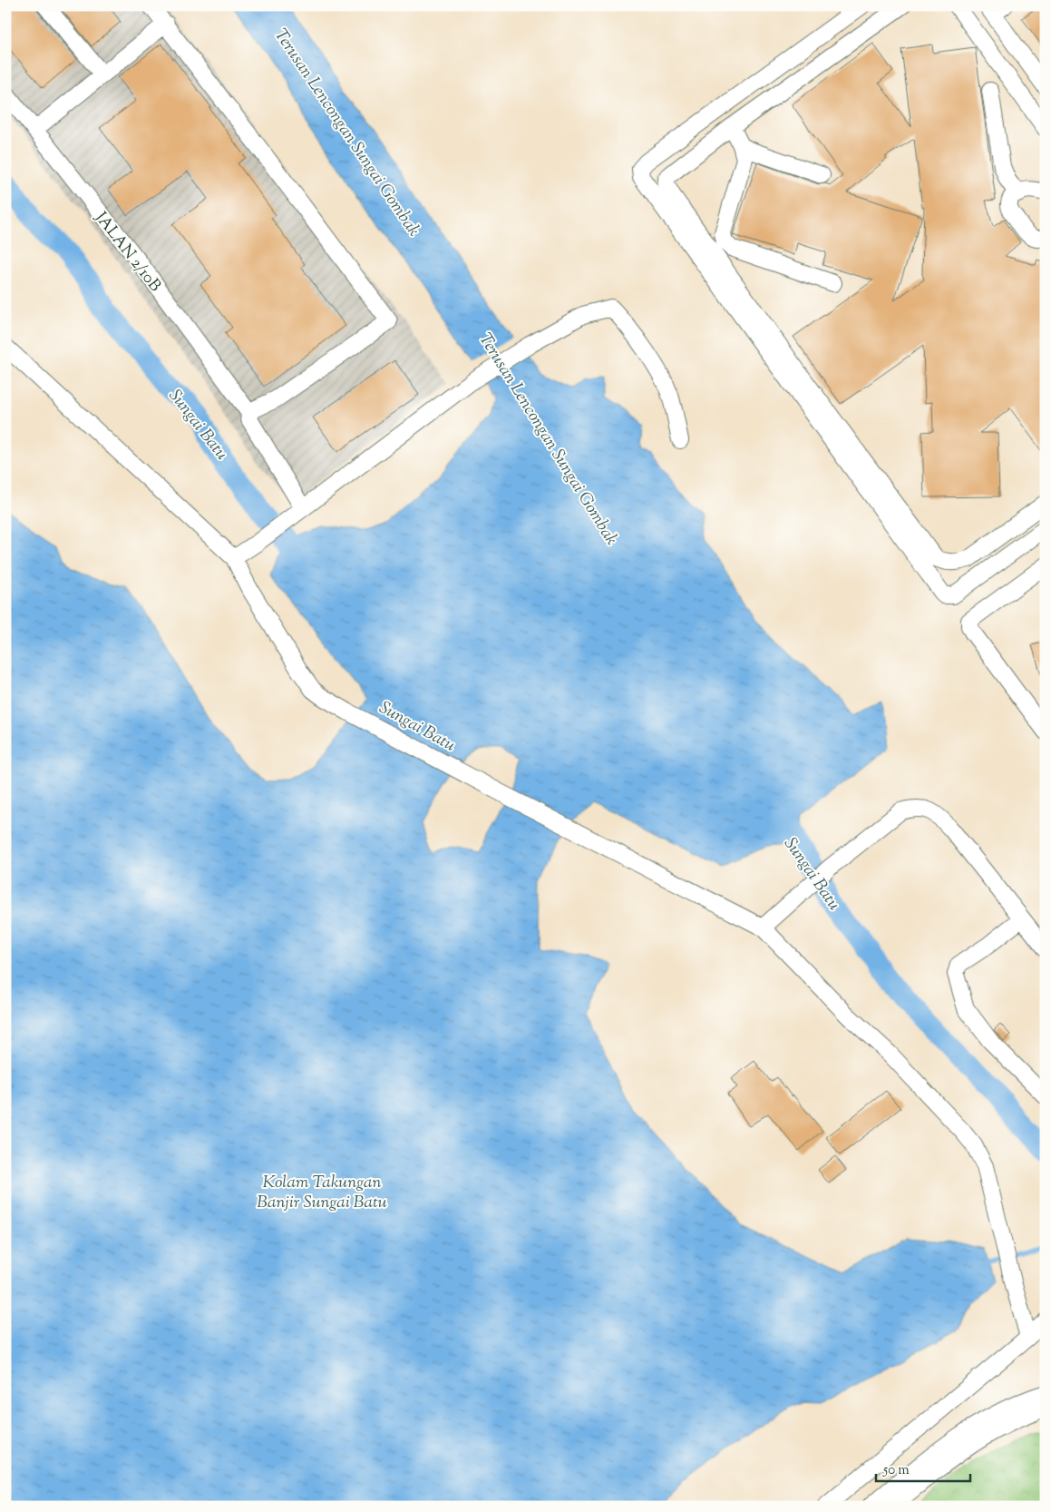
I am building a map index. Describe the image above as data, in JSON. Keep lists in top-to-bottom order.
{
  "streets": {
    "street": ["JALAN 2/10B"]
  },
  "water": ["Terusan Lencongan Sungai Gombak", "Sungai Batu", "Kolam Takungan Banjir Sungai Batu"],
  "scale_bar": "50 m"
}
